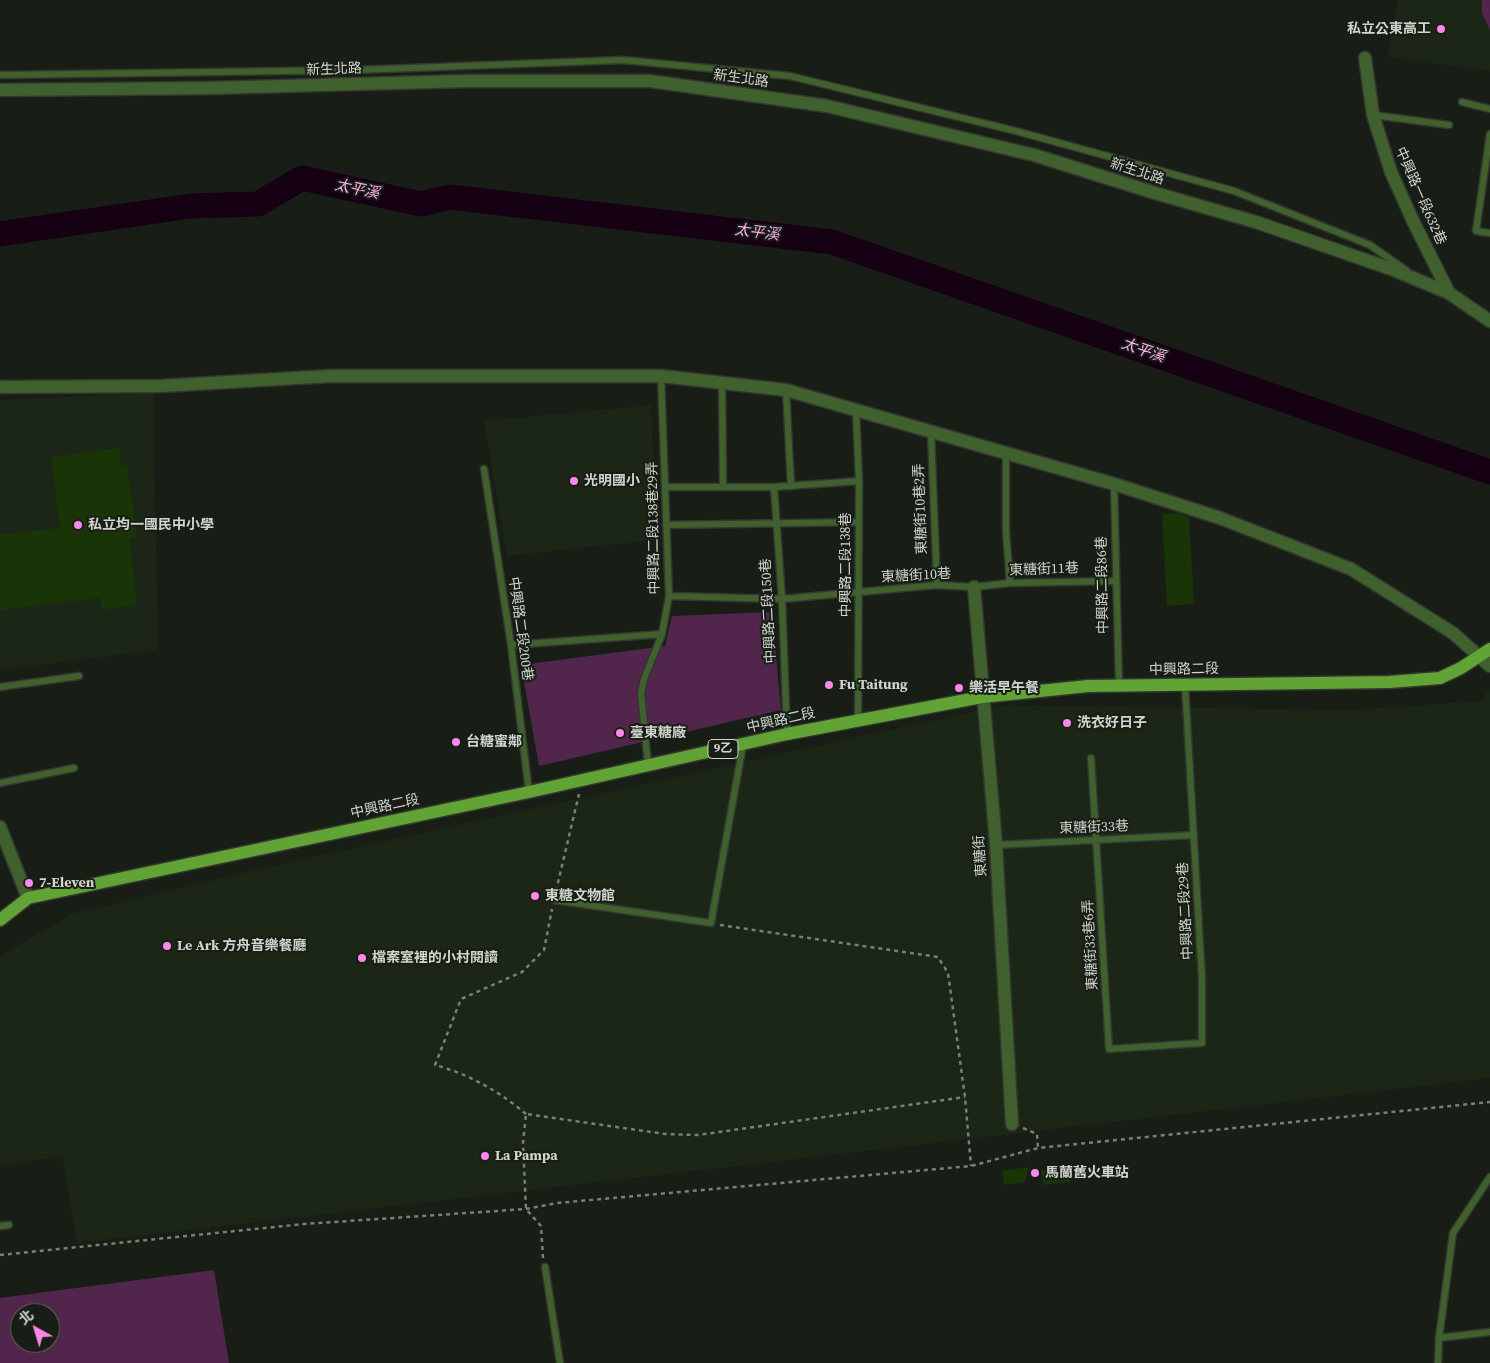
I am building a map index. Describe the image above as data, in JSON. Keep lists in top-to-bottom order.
{
  "streets": {
    "main road": ["中興路二段", "9乙"],
    "street": ["新生北路", "中興路一段632巷", "東糖街"],
    "lane": [
      "東糖街10巷2弄",
      "中興路二段138巷29弄",
      "中興路二段138巷",
      "東糖街11巷",
      "東糖街10巷",
      "中興路二段86巷",
      "中興路二段150巷",
      "中興路二段200巷",
      "東糖街33巷",
      "中興路二段29巷",
      "東糖街33巷6弄"
    ]
  },
  "crossings": [
    ["新生北路", "中興路一段632巷"],
    ["東糖街10巷2弄", "東糖街10巷"],
    ["中興路二段138巷29弄", "東糖街10巷"],
    ["中興路二段138巷29弄", "中興路二段"],
    ["中興路二段138巷", "東糖街10巷"],
    ["中興路二段138巷", "中興路二段"],
    ["東糖街11巷", "東糖街10巷"],
    ["東糖街11巷", "中興路二段86巷"],
    ["東糖街11巷", "東糖街"],
    ["東糖街10巷", "中興路二段150巷"],
    ["東糖街10巷", "東糖街"],
    ["中興路二段86巷", "中興路二段"],
    ["中興路二段150巷", "中興路二段"],
    ["中興路二段200巷", "中興路二段"],
    ["中興路二段", "東糖街"],
    ["中興路二段", "中興路二段29巷"],
    ["東糖街33巷", "東糖街"],
    ["東糖街33巷", "中興路二段29巷"],
    ["東糖街33巷", "東糖街33巷6弄"],
    ["中興路二段29巷", "東糖街33巷6弄"]
  ],
  "water": ["太平溪"],
  "places": [
    "私立公東高工",
    "光明國小",
    "私立均一國民中小學",
    "Fu Taitung",
    "樂活早午餐",
    "洗衣好日子",
    "臺東糖廠",
    "台糖蜜鄰",
    "7-Eleven",
    "東糖文物館",
    "Le Ark 方舟音樂餐廳",
    "檔案室裡的小村閱讀",
    "La Pampa",
    "馬蘭舊火車站"
  ],
  "north": "top left"
}
